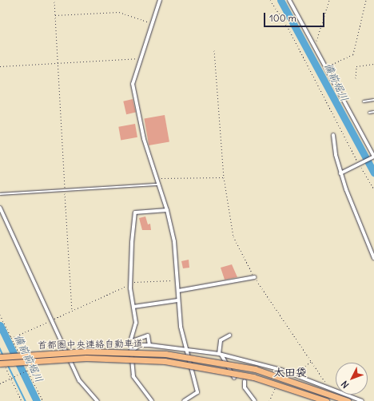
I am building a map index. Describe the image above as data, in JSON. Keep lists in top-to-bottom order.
{
  "streets": {
    "highway": ["首都圏中央連絡自動車道"]
  },
  "districts": ["太田袋"],
  "water": ["備前堀川", "備前前堀川"],
  "scale_bar": "100 m",
  "north": "bottom left"
}
